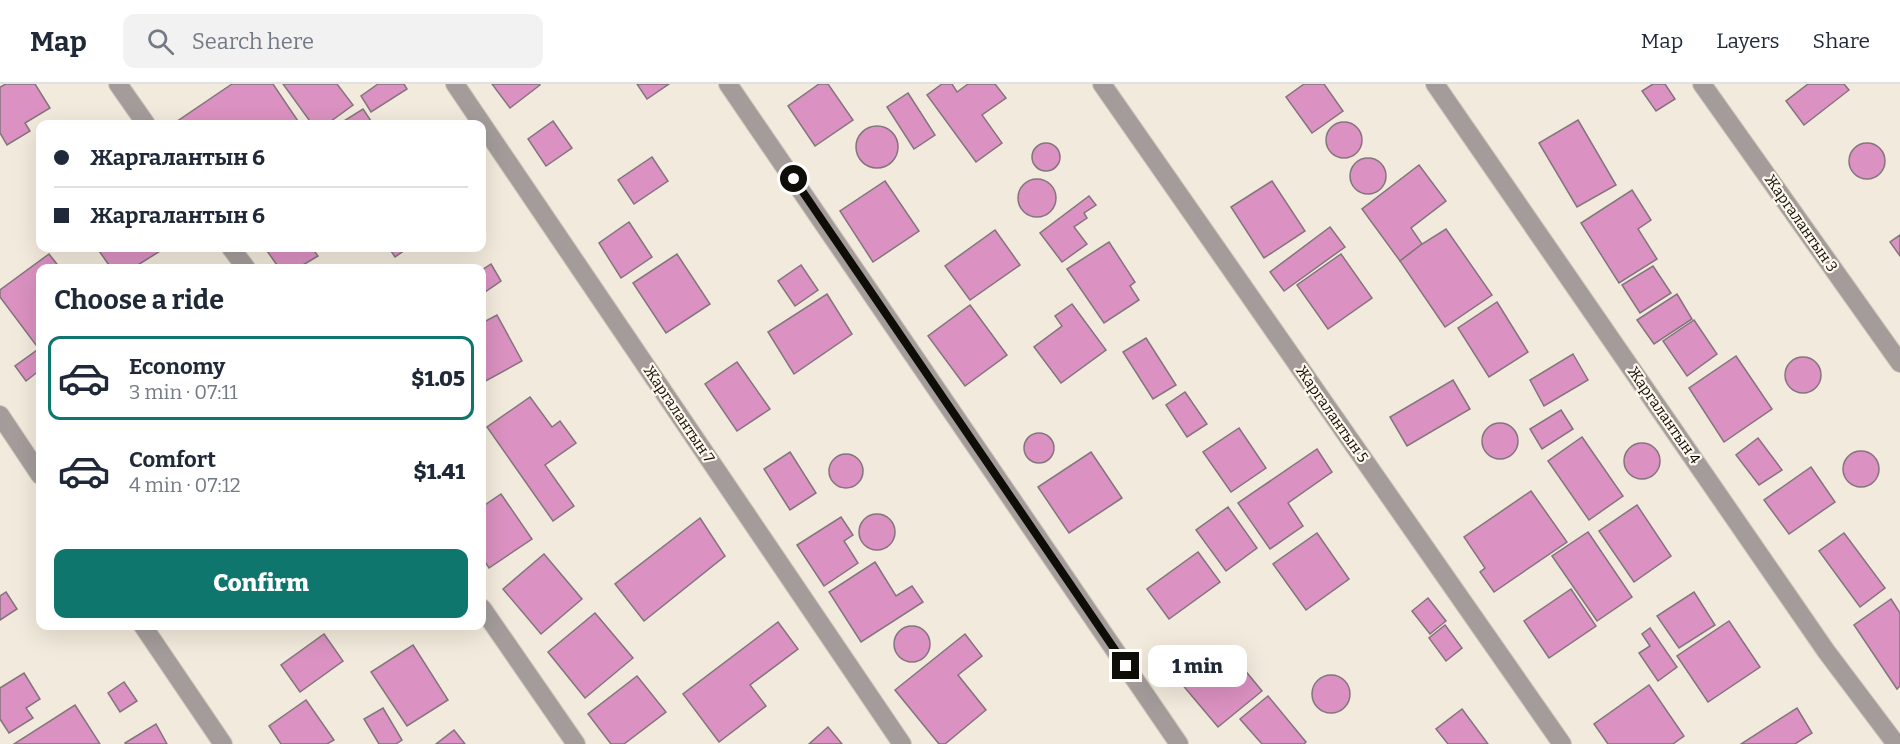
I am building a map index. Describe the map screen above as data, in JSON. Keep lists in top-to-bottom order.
{
  "streets": {
    "street": [
      "Жаргалантын 3",
      "Жаргалантын 7",
      "Жаргалантын 5",
      "Жаргалантын 4"
    ]
  },
  "page": {
    "header": "Map",
    "search": "Search here",
    "nav": ["Map", "Layers", "Share"],
    "banner": ["Жаргалантын 6", "Жаргалантын 6"],
    "heading": "Choose a ride",
    "list": [
      {
        "name": "Economy",
        "note": "3 min · 07:11",
        "value": "$1.05"
      },
      {
        "name": "Comfort",
        "note": "4 min · 07:12",
        "value": "$1.41"
      }
    ],
    "buttons": "Confirm",
    "bubble": "1 min"
  }
}
